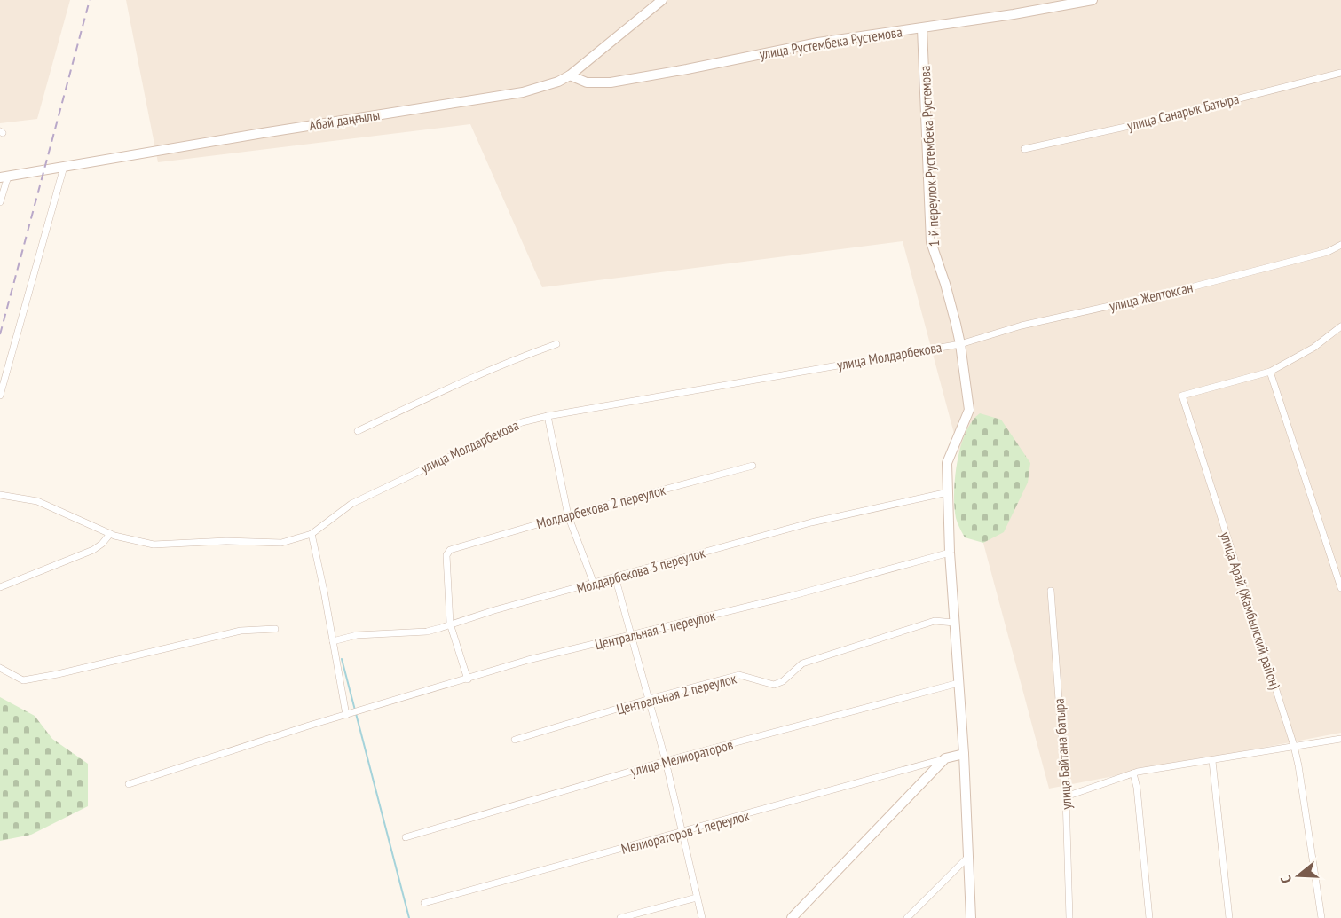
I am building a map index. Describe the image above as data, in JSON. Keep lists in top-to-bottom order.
{
  "streets": {
    "street": [
      "улица Рустембека Рустемова",
      "улица Санарык Батыра",
      "Абай даңғылы",
      "1-й переулок Рустембека Рустемова",
      "улица Желтоксан",
      "улица Молдарбекова",
      "Молдарбекова 2 переулок",
      "Молдарбекова 3 переулок",
      "улица Арай (Жамбылский район)",
      "Центральная 1 переулок",
      "Центральная 2 переулок",
      "улица Байтана батыра",
      "улица Мелиораторов",
      "Мелиораторов 1 переулок"
    ]
  },
  "crossings": [
    ["улица Рустембека Рустемова", "Абай даңғылы"],
    ["улица Рустембека Рустемова", "1-й переулок Рустембека Рустемова"],
    ["1-й переулок Рустембека Рустемова", "улица Желтоксан"],
    ["1-й переулок Рустембека Рустемова", "улица Молдарбекова"],
    ["1-й переулок Рустембека Рустемова", "Молдарбекова 3 переулок"],
    ["1-й переулок Рустембека Рустемова", "Центральная 1 переулок"],
    ["1-й переулок Рустембека Рустемова", "Центральная 2 переулок"],
    ["1-й переулок Рустембека Рустемова", "улица Мелиораторов"],
    ["улица Желтоксан", "улица Молдарбекова"],
    ["Молдарбекова 2 переулок", "Молдарбекова 3 переулок"]
  ],
  "north": "left"
}
